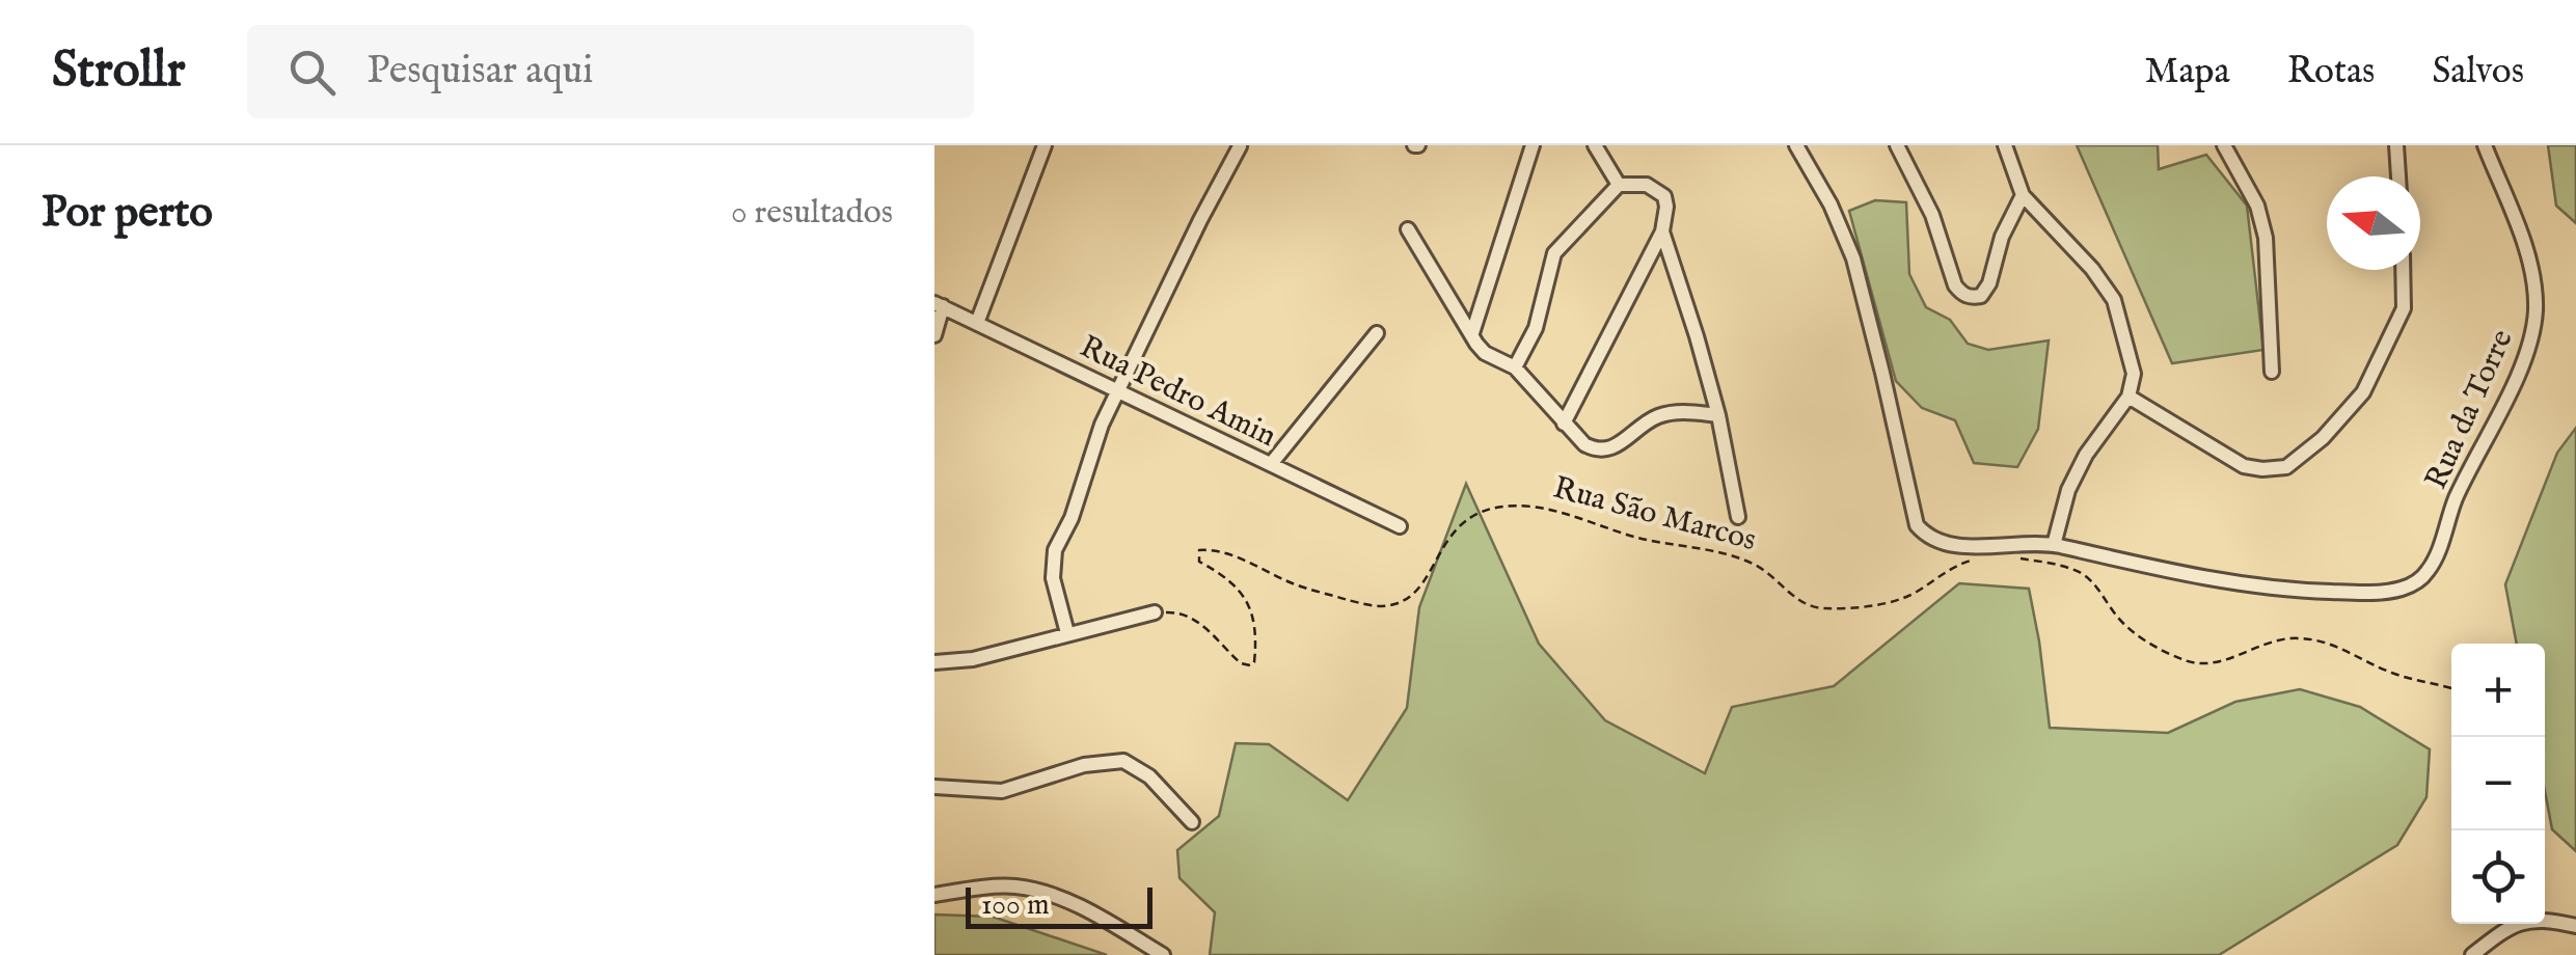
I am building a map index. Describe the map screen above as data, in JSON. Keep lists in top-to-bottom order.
{
  "streets": {
    "street": ["Rua Pedro Amin", "Rua da Torre"],
    "path": ["Rua São Marcos"]
  },
  "scale_bar": "100 m",
  "north": "left",
  "page": {
    "header": "Strollr",
    "search": "Pesquisar aqui",
    "nav": ["Mapa", "Rotas", "Salvos"],
    "heading": ["Por perto", "0 resultados"],
    "map_buttons": ["+", "−"],
    "scale": "100 m"
  }
}
